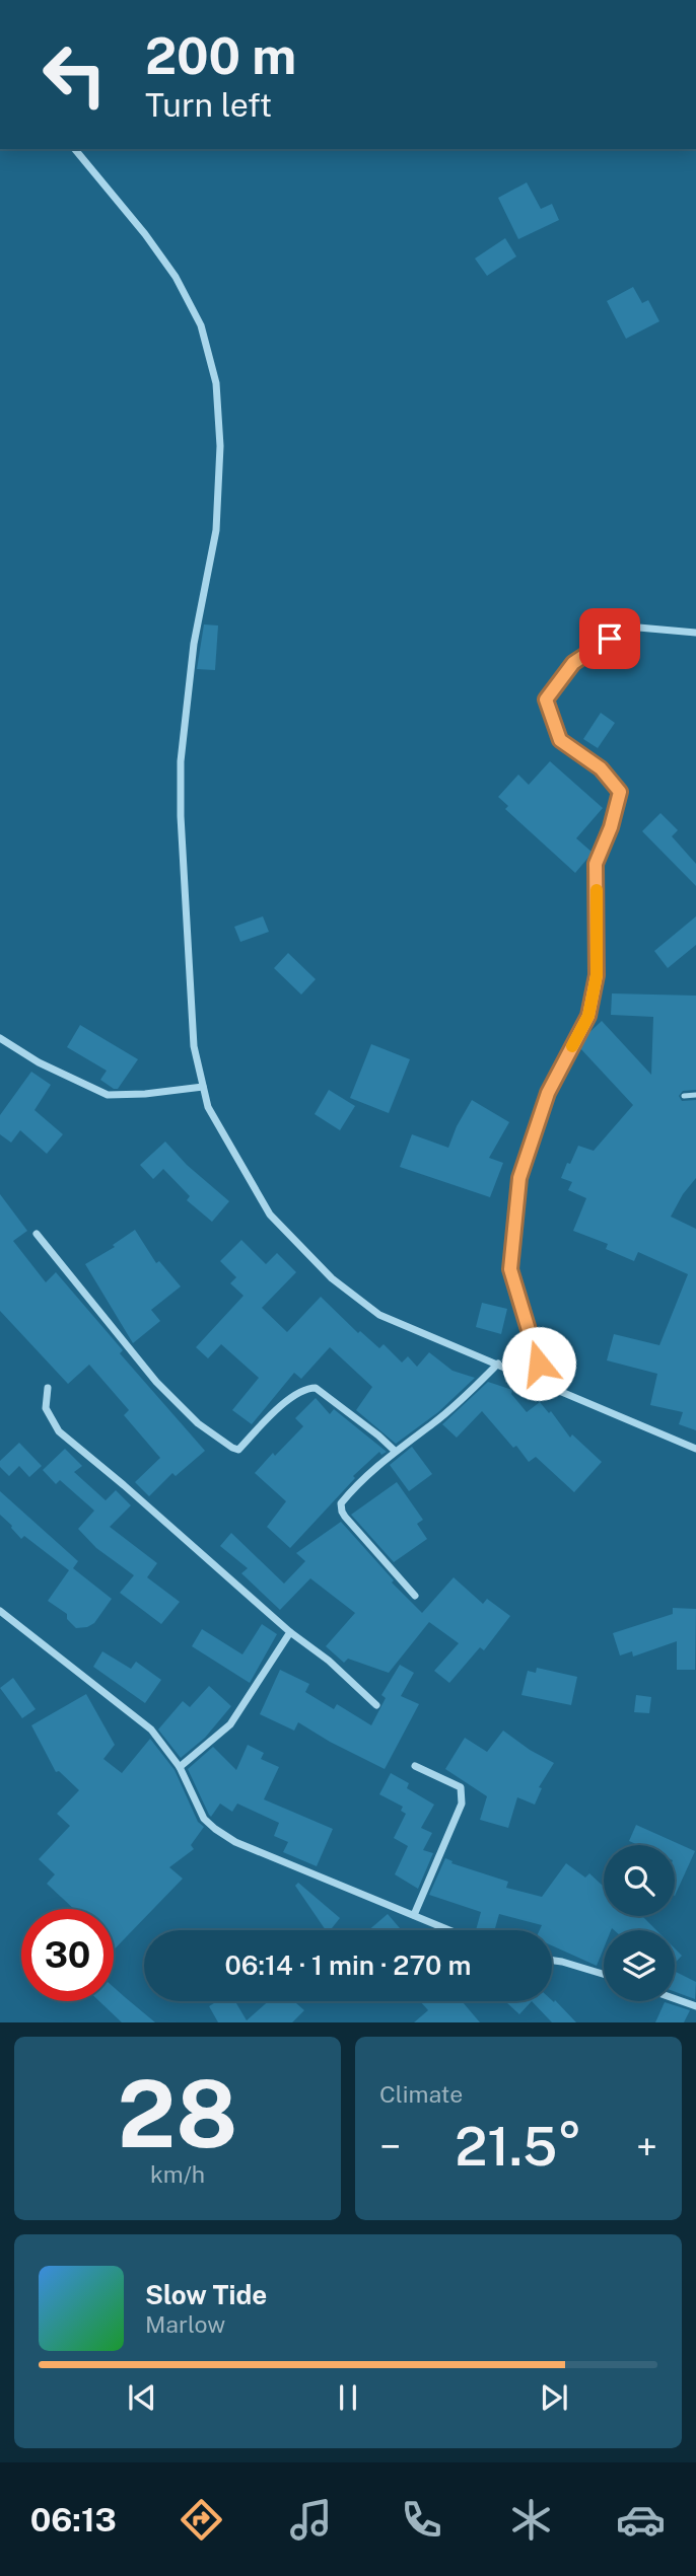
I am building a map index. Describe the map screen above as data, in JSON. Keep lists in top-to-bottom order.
{
  "page": {
    "turn": ["200 m", "Turn left"],
    "limit": "30",
    "trip": "06:14 · 1 min · 270 m",
    "tile": [
      ["28", "km/h"],
      "Climate"
    ],
    "heat": ["−", "21.5°", "+"],
    "song": ["Slow Tide", "Marlow"],
    "tabs": "06:13"
  }
}
